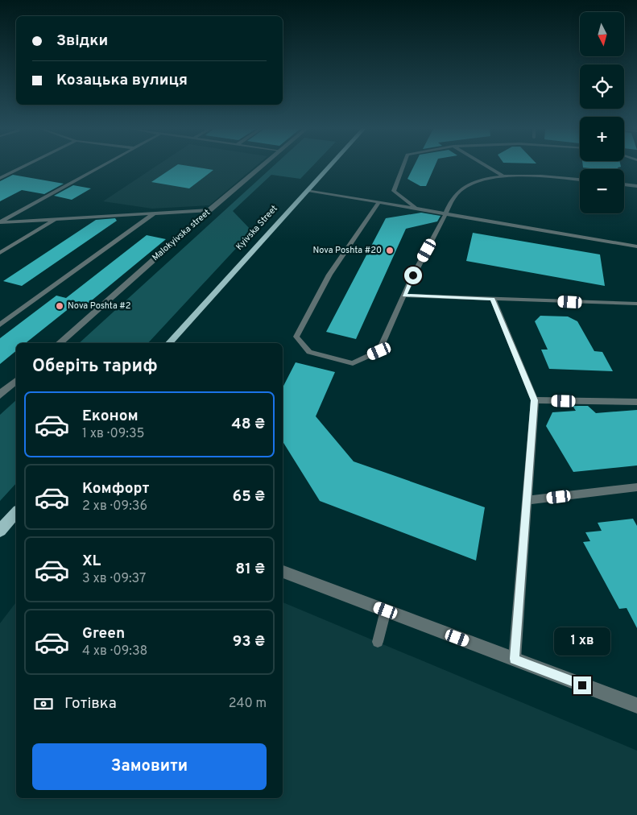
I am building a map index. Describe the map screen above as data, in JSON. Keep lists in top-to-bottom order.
{
  "streets": {
    "main road": ["Kyivska Street"],
    "street": ["Malokyivska street"]
  },
  "places": ["Nova Poshta #20", "Nova Poshta #2"],
  "north": "bottom",
  "page": {
    "map_buttons": ["+", "−"],
    "banner": ["Звідки", "Козацька вулиця"],
    "heading": "Оберіть тариф",
    "list": [
      {
        "name": "Економ",
        "note": "1 хв · 09:35",
        "value": "48 ₴"
      },
      {
        "name": "Комфорт",
        "note": "2 хв · 09:36",
        "value": "65 ₴"
      },
      {
        "name": "XL",
        "note": "3 хв · 09:37",
        "value": "81 ₴"
      },
      {
        "name": "Green",
        "note": "4 хв · 09:38",
        "value": "93 ₴"
      }
    ],
    "bubble": "1 хв",
    "pay": ["Готівка", "240 m"],
    "buttons": "Замовити"
  }
}
